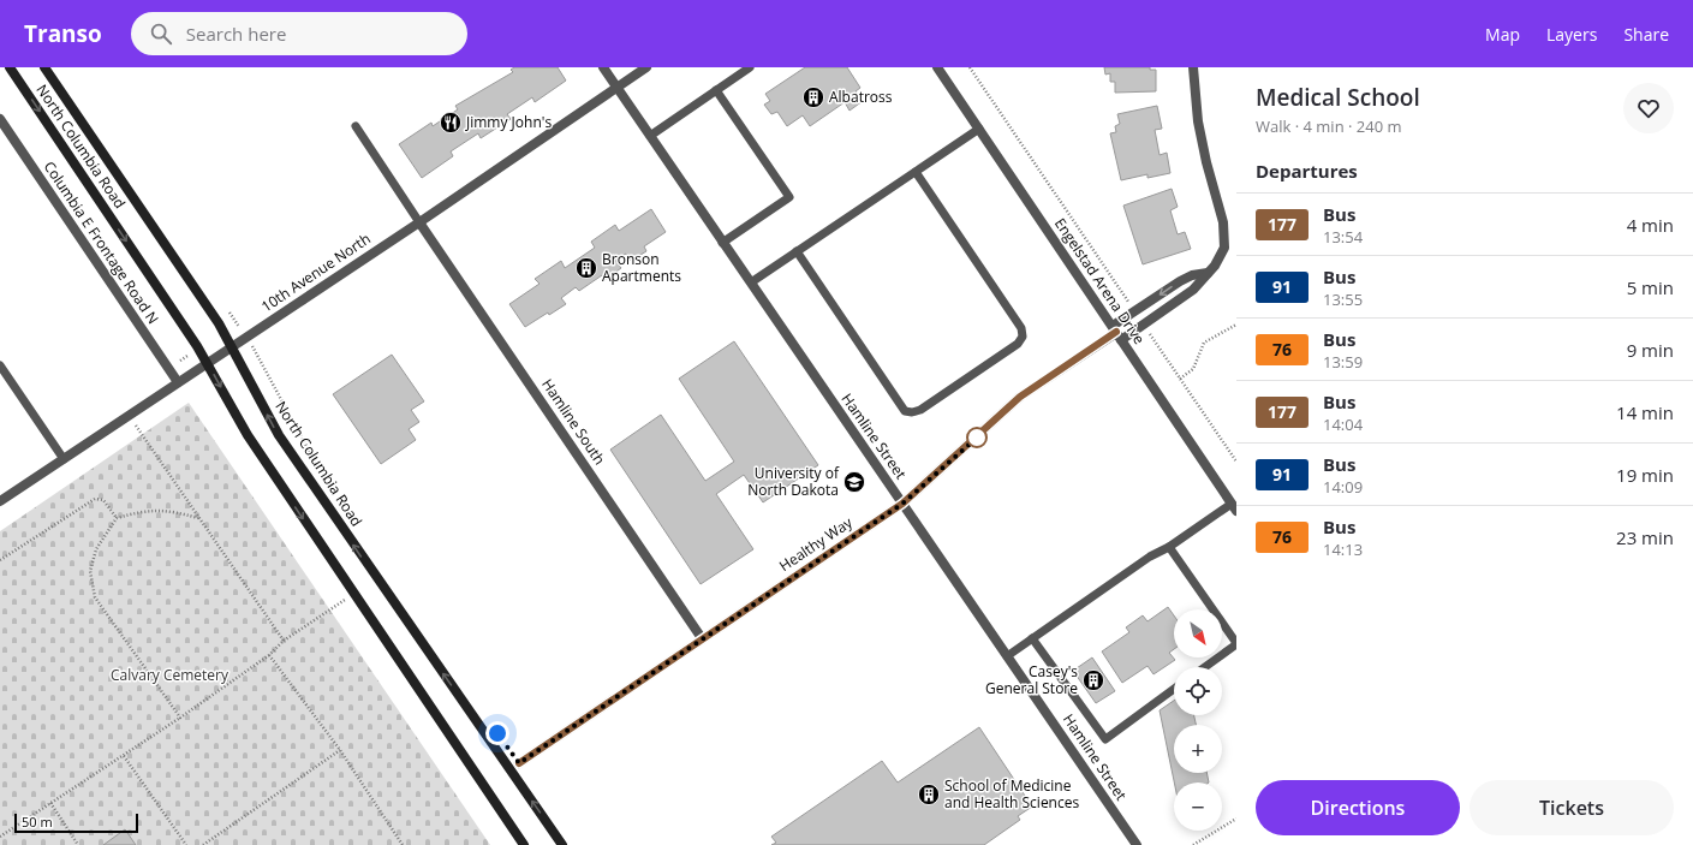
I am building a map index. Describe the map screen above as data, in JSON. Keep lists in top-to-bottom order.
{
  "streets": {
    "main road": ["North Columbia Road"],
    "street": [
      "Columbia E Frontage Road N",
      "10th Avenue North",
      "Engelstad Arena Drive",
      "Hamline South",
      "Hamline Street",
      "Healthy Way"
    ]
  },
  "crossings": [
    ["North Columbia Road", "10th Avenue North"],
    ["Columbia E Frontage Road N", "10th Avenue North"],
    ["10th Avenue North", "Hamline South"],
    ["10th Avenue North", "Hamline Street"],
    ["Engelstad Arena Drive", "Healthy Way"],
    ["Hamline South", "Healthy Way"],
    ["Hamline Street", "Healthy Way"]
  ],
  "parks": ["Calvary Cemetery"],
  "places": {
    "building": [
      "Albatross",
      "Bronson Apartments",
      "Casey's General Store",
      "School of Medicine and Health Sciences"
    ],
    "restaurant": ["Jimmy John's"],
    "school or university": ["University of North Dakota"]
  },
  "lines": ["bus line 177"],
  "scale_bar": "50 m",
  "north": "bottom right",
  "page": {
    "header": "Transo",
    "search": "Search here",
    "nav": ["Map", "Layers", "Share"],
    "heading": [
      ["Medical School", "Walk · 4 min · 240 m"],
      "Departures"
    ],
    "list": [
      {
        "mark": "177",
        "name": "Bus",
        "note": "13:54",
        "value": "4 min"
      },
      {
        "mark": "91",
        "name": "Bus",
        "note": "13:55",
        "value": "5 min"
      },
      {
        "mark": "76",
        "name": "Bus",
        "note": "13:59",
        "value": "9 min"
      },
      {
        "mark": "177",
        "name": "Bus",
        "note": "14:04",
        "value": "14 min"
      },
      {
        "mark": "91",
        "name": "Bus",
        "note": "14:09",
        "value": "19 min"
      },
      {
        "mark": "76",
        "name": "Bus",
        "note": "14:13",
        "value": "23 min"
      }
    ],
    "map_buttons": ["+", "−"],
    "buttons": ["Directions", "Tickets"],
    "scale": "50 m"
  }
}
